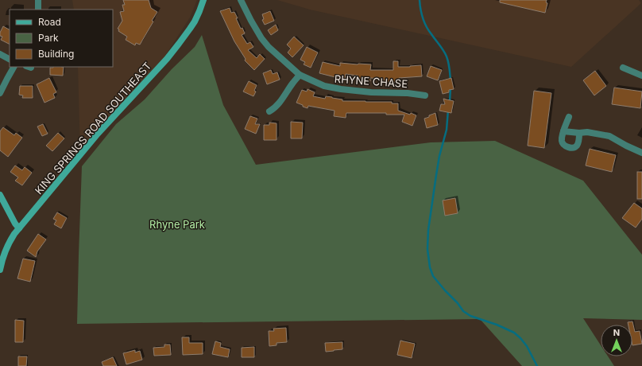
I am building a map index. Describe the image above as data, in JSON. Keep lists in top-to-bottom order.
{
  "streets": {
    "street": ["RHYNE CHASE", "KING SPRINGS ROAD SOUTHEAST"]
  },
  "parks": ["Rhyne Park"],
  "legend": ["Road", "Park", "Building"],
  "north": "top"
}
